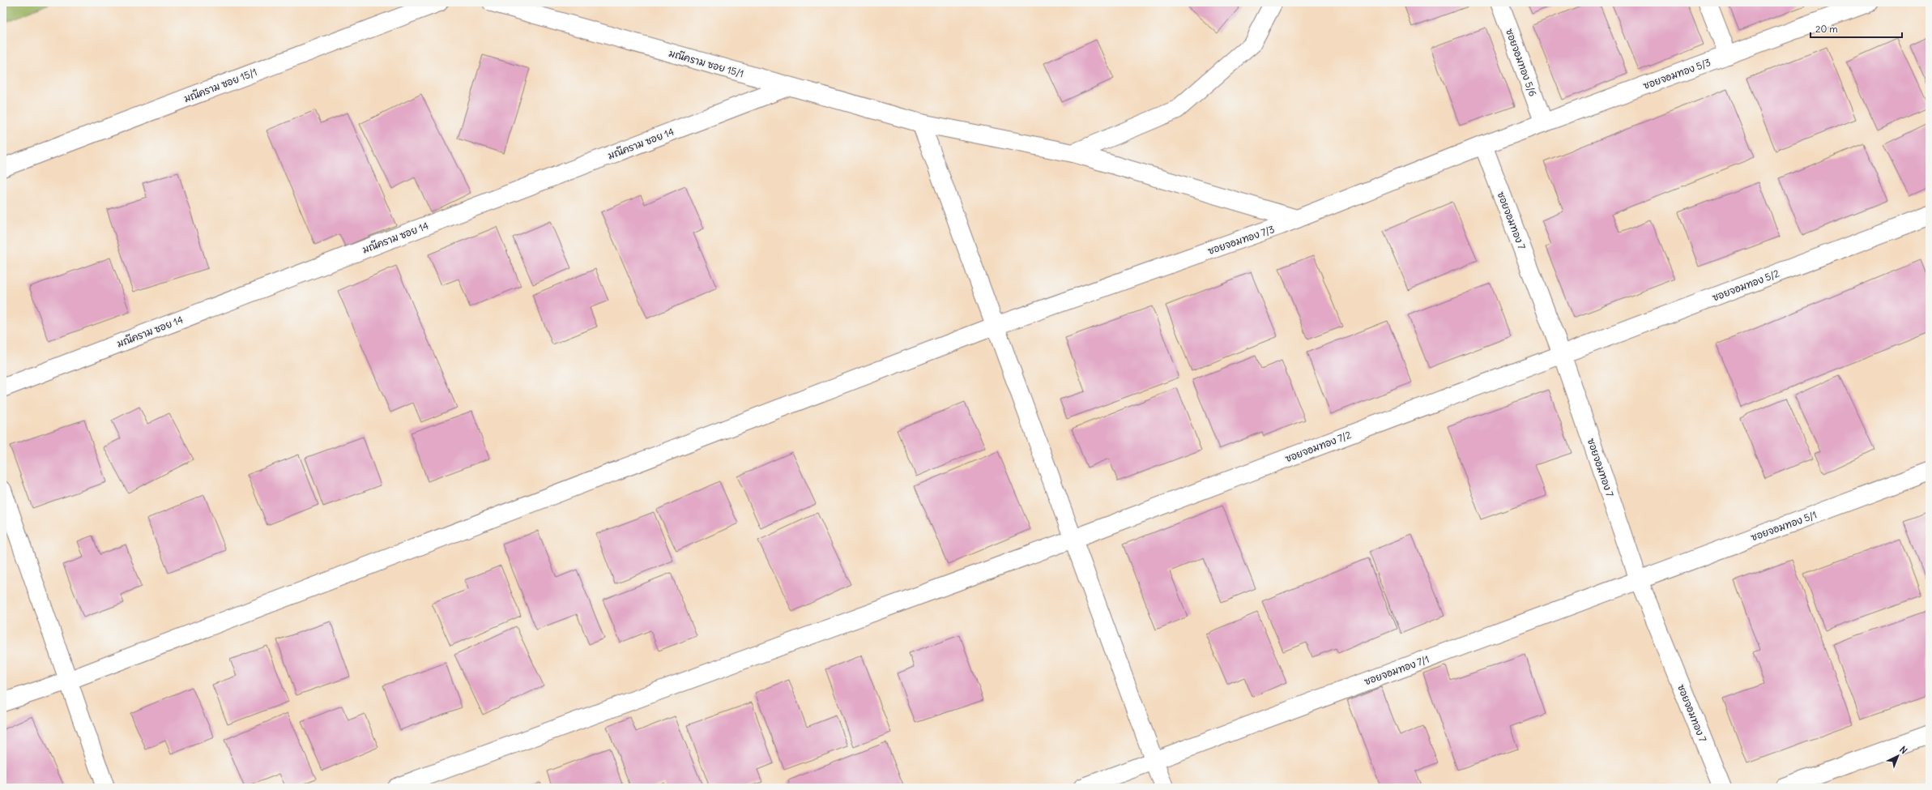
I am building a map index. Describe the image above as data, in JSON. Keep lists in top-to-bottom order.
{
  "streets": {
    "street": [
      "ซอยจอมทอง 5/6",
      "มณีคราม ซอย 15/1",
      "ซอยจอมทอง 5/3",
      "มณีคราม ซอย 14",
      "ซอยจอมทอง 7",
      "ซอยจอมทอง 7/3",
      "ซอยจอมทอง 5/2",
      "ซอยจอมทอง 7/2",
      "ซอยจอมทอง 5/1",
      "ซอยจอมทอง 7/1"
    ]
  },
  "crossings": [
    ["ซอยจอมทอง 5/6", "ซอยจอมทอง 5/3"],
    ["มณีคราม ซอย 15/1", "มณีคราม ซอย 14"],
    ["มณีคราม ซอย 15/1", "ซอยจอมทอง 7/3"],
    ["ซอยจอมทอง 5/3", "ซอยจอมทอง 7"],
    ["ซอยจอมทอง 5/3", "ซอยจอมทอง 7/3"],
    ["ซอยจอมทอง 7", "ซอยจอมทอง 7/3"],
    ["ซอยจอมทอง 7", "ซอยจอมทอง 5/2"],
    ["ซอยจอมทอง 7", "ซอยจอมทอง 7/2"],
    ["ซอยจอมทอง 7", "ซอยจอมทอง 5/1"],
    ["ซอยจอมทอง 7", "ซอยจอมทอง 7/1"],
    ["ซอยจอมทอง 5/2", "ซอยจอมทอง 7/2"],
    ["ซอยจอมทอง 5/1", "ซอยจอมทอง 7/1"]
  ],
  "scale_bar": "20 m",
  "north": "top right"
}
